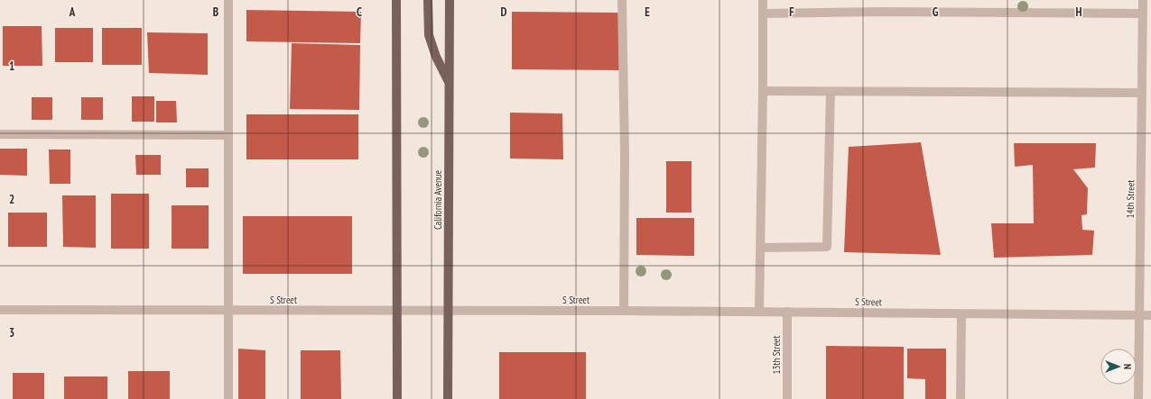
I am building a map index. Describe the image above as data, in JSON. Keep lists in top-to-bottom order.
{
  "streets": {
    "main road": ["California Avenue"],
    "street": ["14th Street", "S Street", "13th Street"]
  },
  "crossings": [
    ["14th Street", "S Street"],
    ["California Avenue", "S Street"],
    ["S Street", "13th Street"]
  ],
  "north": "right",
  "grid": {
    "columns": [
      "A",
      "B",
      "C",
      "D",
      "E",
      "F",
      "G",
      "H"
    ],
    "rows": ["1", "2", "3"]
  }
}
